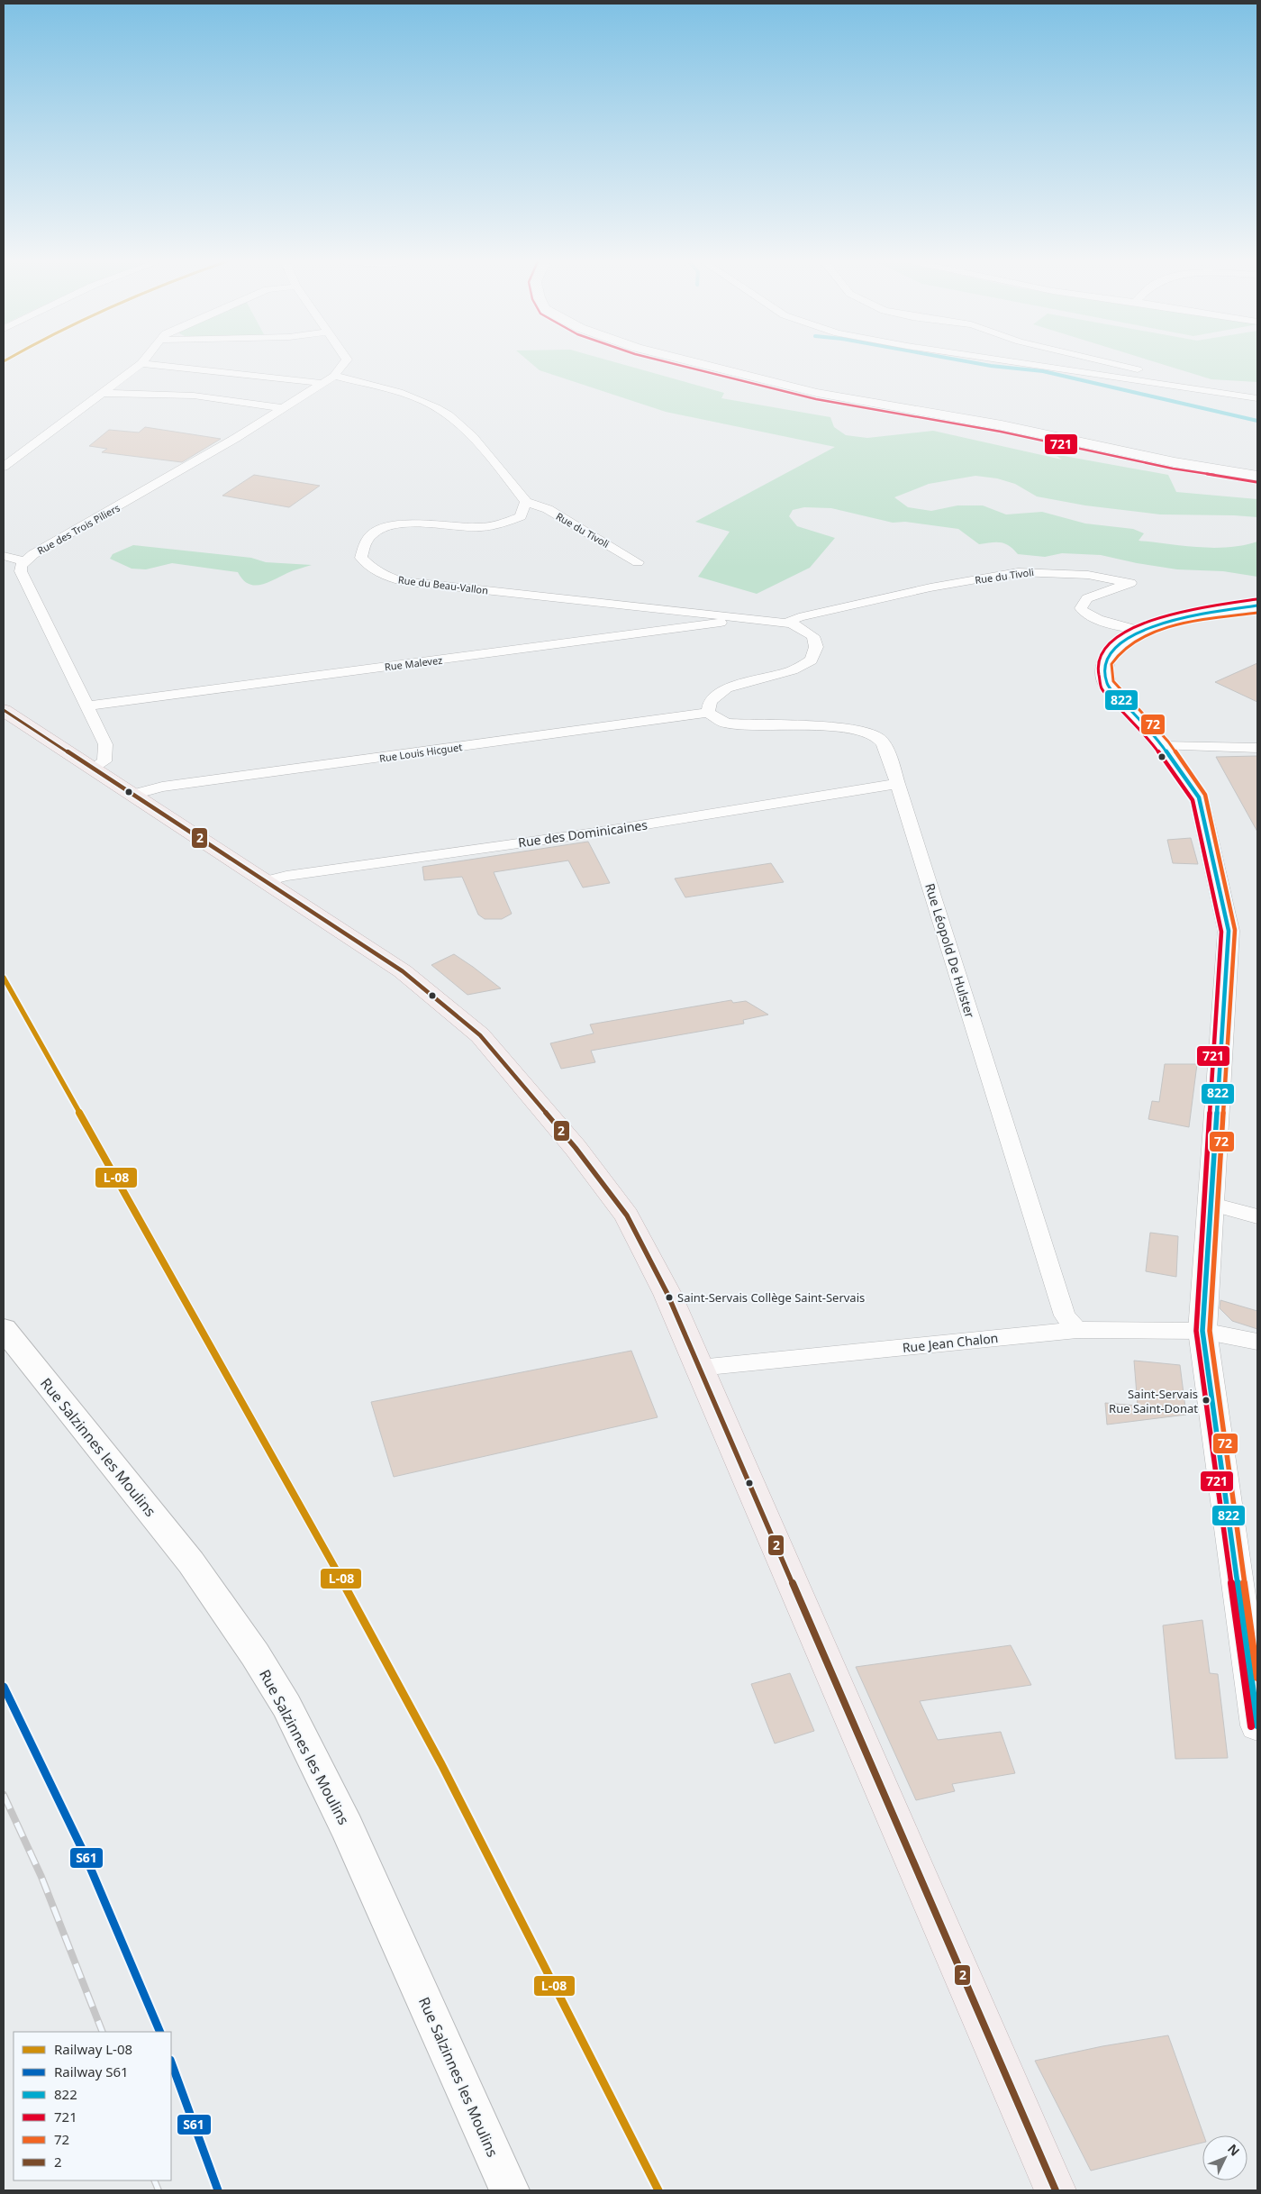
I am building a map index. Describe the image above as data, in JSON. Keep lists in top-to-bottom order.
{
  "streets": {
    "street": [
      "Rue des Trois Piliers",
      "Rue du Tivoli",
      "Rue du Beau-Vallon",
      "Rue Malevez",
      "Rue Louis Hicguet",
      "Rue des Dominicaines",
      "Rue Léopold De Hulster",
      "Rue Jean Chalon",
      "Rue Salzinnes les Moulins"
    ]
  },
  "crossings": [
    ["Rue des Trois Piliers", "Rue Malevez"],
    ["Rue du Tivoli", "Rue du Beau-Vallon"],
    ["Rue du Beau-Vallon", "Rue Malevez"],
    ["Rue du Beau-Vallon", "Rue Louis Hicguet"],
    ["Rue du Beau-Vallon", "Rue Léopold De Hulster"],
    ["Rue Louis Hicguet", "Rue Léopold De Hulster"],
    ["Rue des Dominicaines", "Rue Léopold De Hulster"],
    ["Rue Léopold De Hulster", "Rue Jean Chalon"]
  ],
  "places": ["Saint-Servais Collège Saint-Servais", "Saint-Servais Rue Saint-Donat"],
  "lines": [
    "transit line 721",
    "transit line 822",
    "transit line 72",
    "transit line 2",
    "rail line L-08",
    "rail line S61"
  ],
  "legend": [
    "Railway L-08",
    "Railway S61",
    "822",
    "721",
    "72",
    "2"
  ],
  "north": "top right"
}
